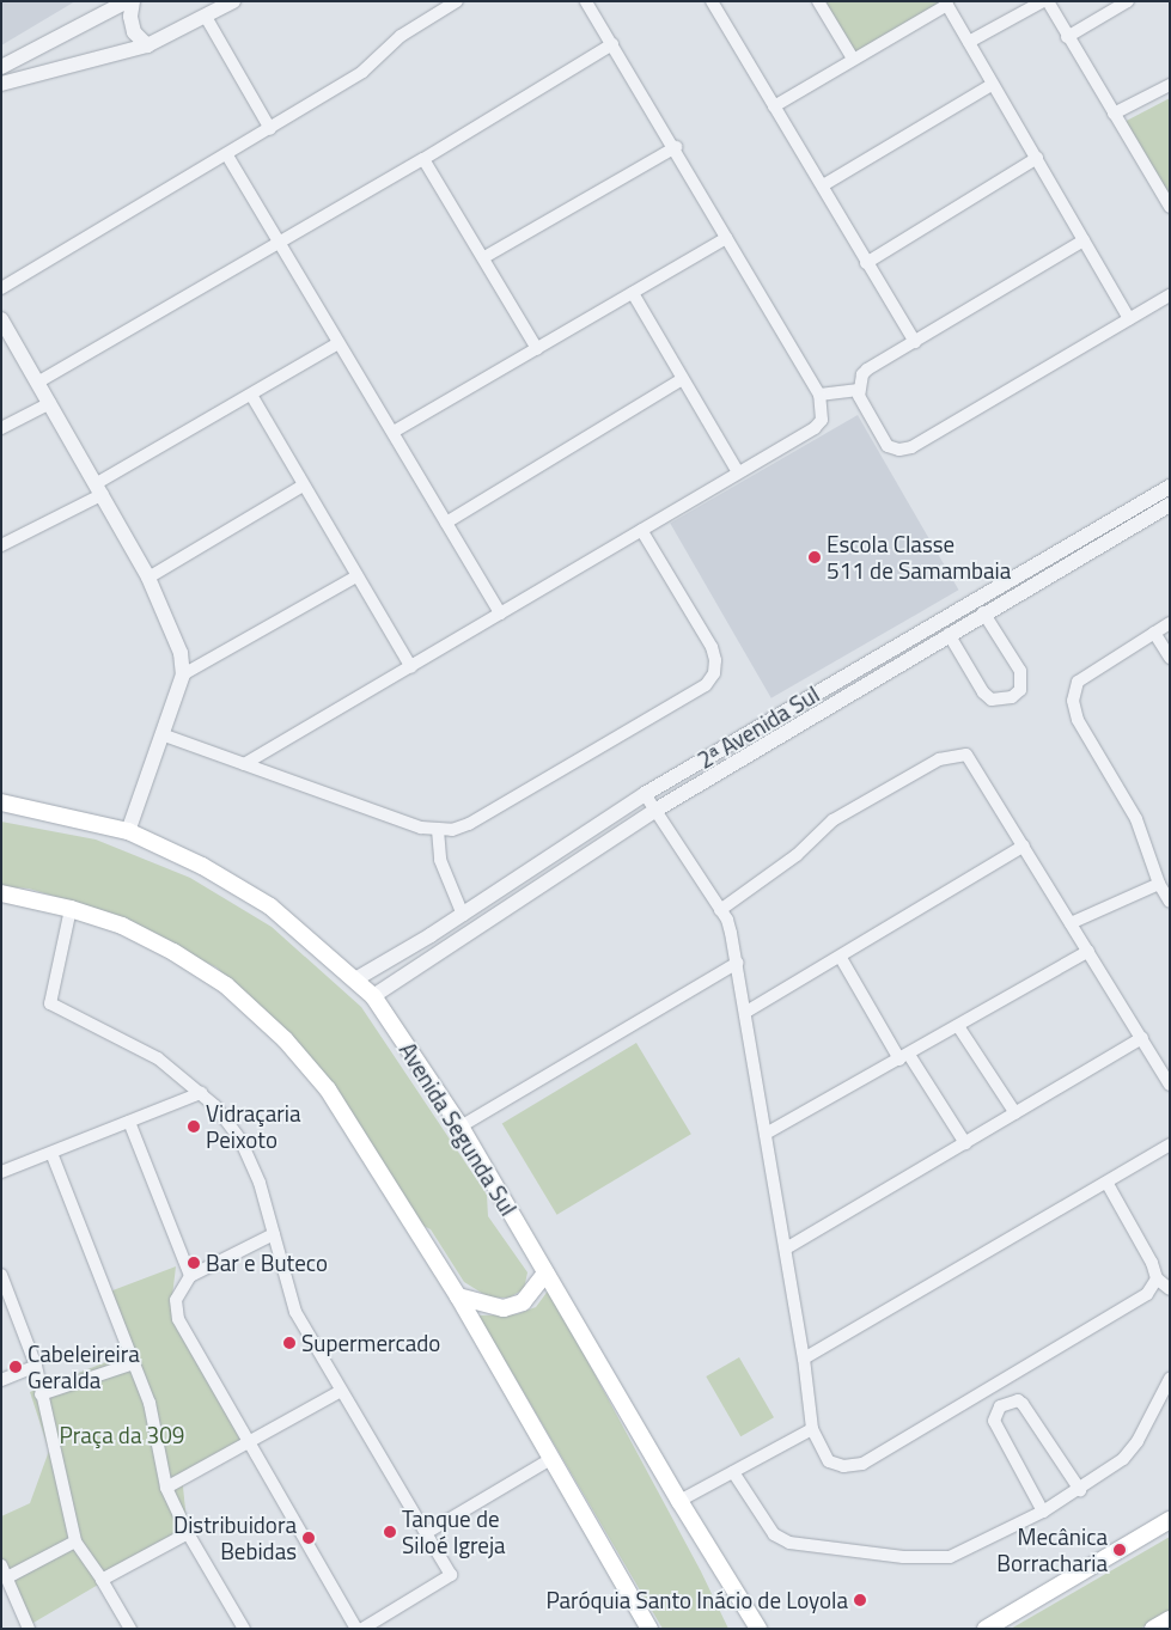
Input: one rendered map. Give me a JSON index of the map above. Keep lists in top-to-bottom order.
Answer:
{
  "streets": {
    "main road": ["Avenida Segunda Sul"],
    "street": ["2ᵃ Avenida Sul"]
  },
  "crossings": [
    ["2ᵃ Avenida Sul", "Avenida Segunda Sul"]
  ],
  "parks": ["Praça da 309"],
  "places": [
    "Escola Classe 511 de Samambaia",
    "Vidraçaria Peixoto",
    "Bar e Buteco",
    "Supermercado",
    "Cabeleireira Geralda",
    "Tanque de Siloé Igreja",
    "Distribuidora Bebidas",
    "Mecânica Borracharia",
    "Paróquia Santo Inácio de Loyola"
  ]
}
